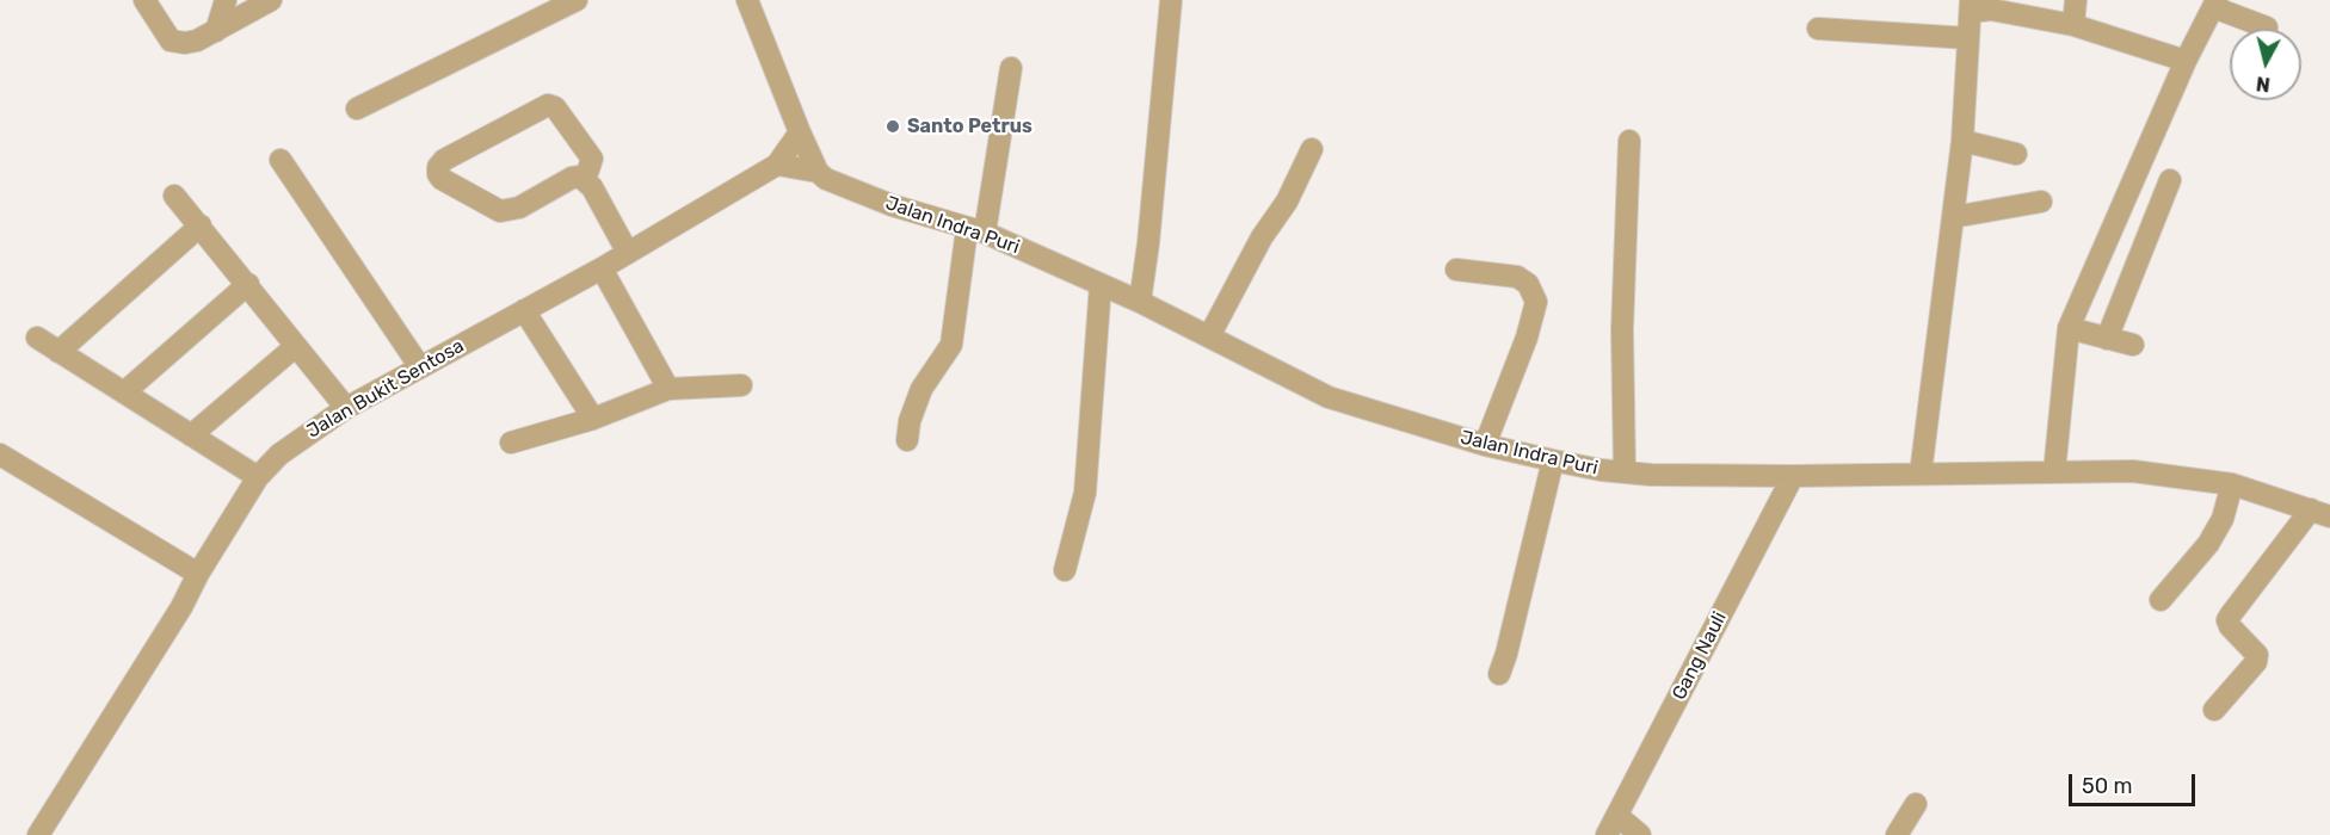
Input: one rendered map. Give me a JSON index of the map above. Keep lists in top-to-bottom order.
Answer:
{
  "streets": {
    "street": ["Jalan Indra Puri", "Jalan Bukit Sentosa", "Gang Nauli"]
  },
  "crossings": [
    ["Jalan Indra Puri", "Jalan Bukit Sentosa"],
    ["Jalan Indra Puri", "Gang Nauli"]
  ],
  "places": ["Santo Petrus"],
  "scale_bar": "50 m",
  "north": "bottom"
}
